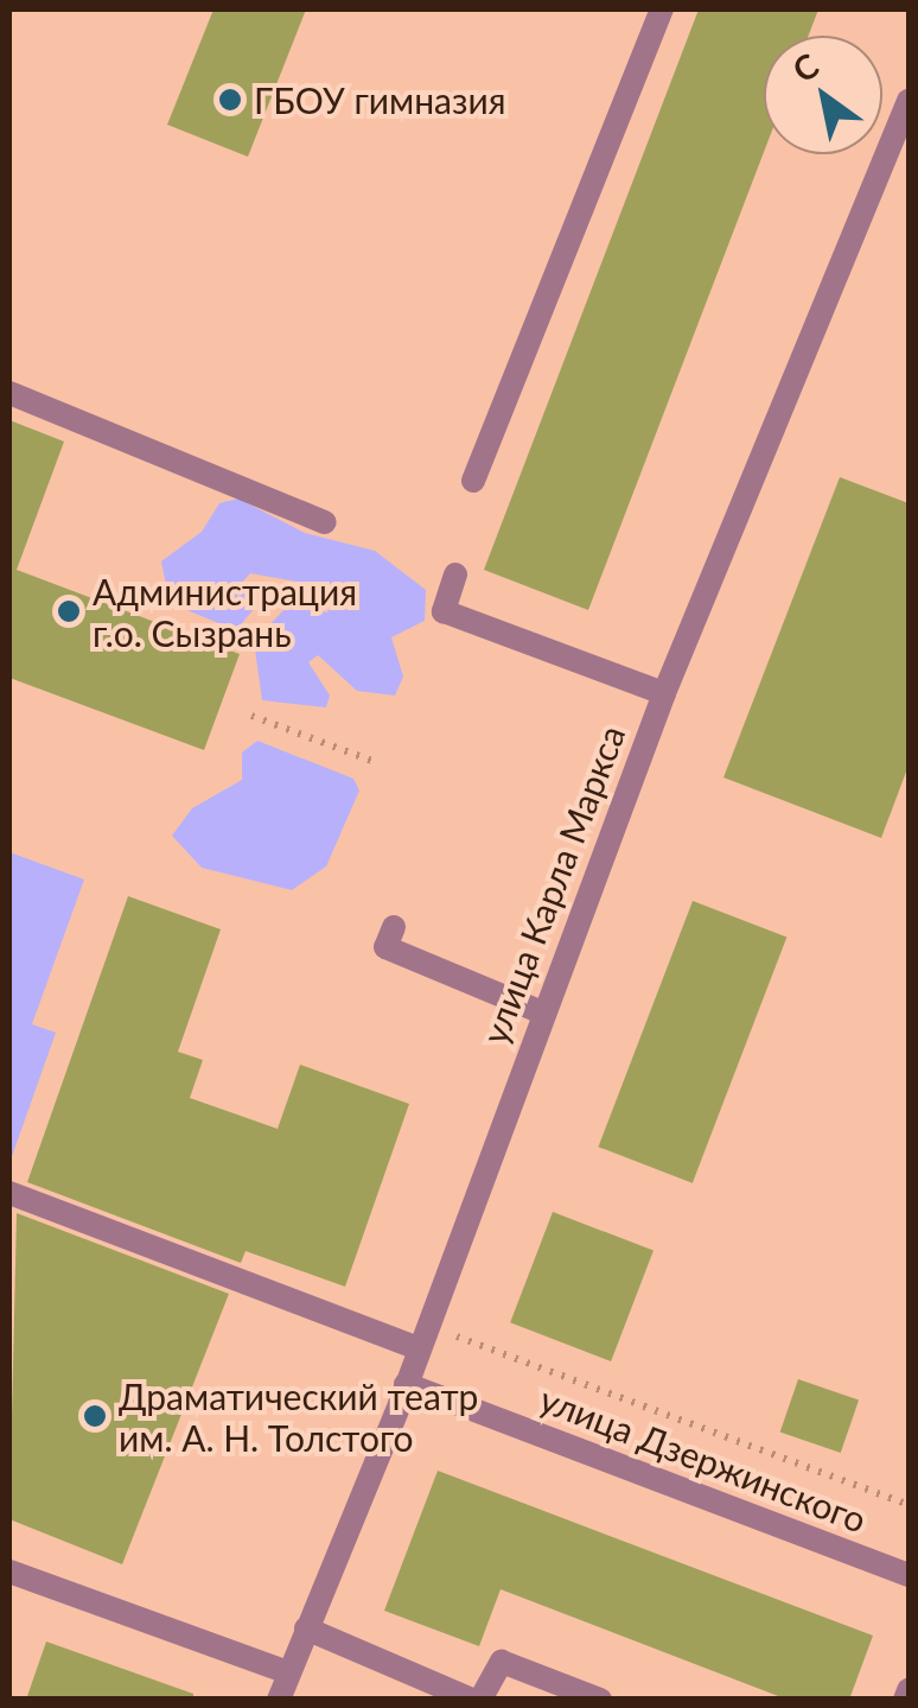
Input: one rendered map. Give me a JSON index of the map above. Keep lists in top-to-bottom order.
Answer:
{
  "streets": {
    "street": ["улица Карла Маркса", "улица Дзержинского"]
  },
  "crossings": [
    ["улица Карла Маркса", "улица Дзержинского"]
  ],
  "places": ["ГБОУ гимназия", "Администрация г.о. Сызрань", "Драматический театр им. А. Н. Толстого"],
  "north": "top left"
}
